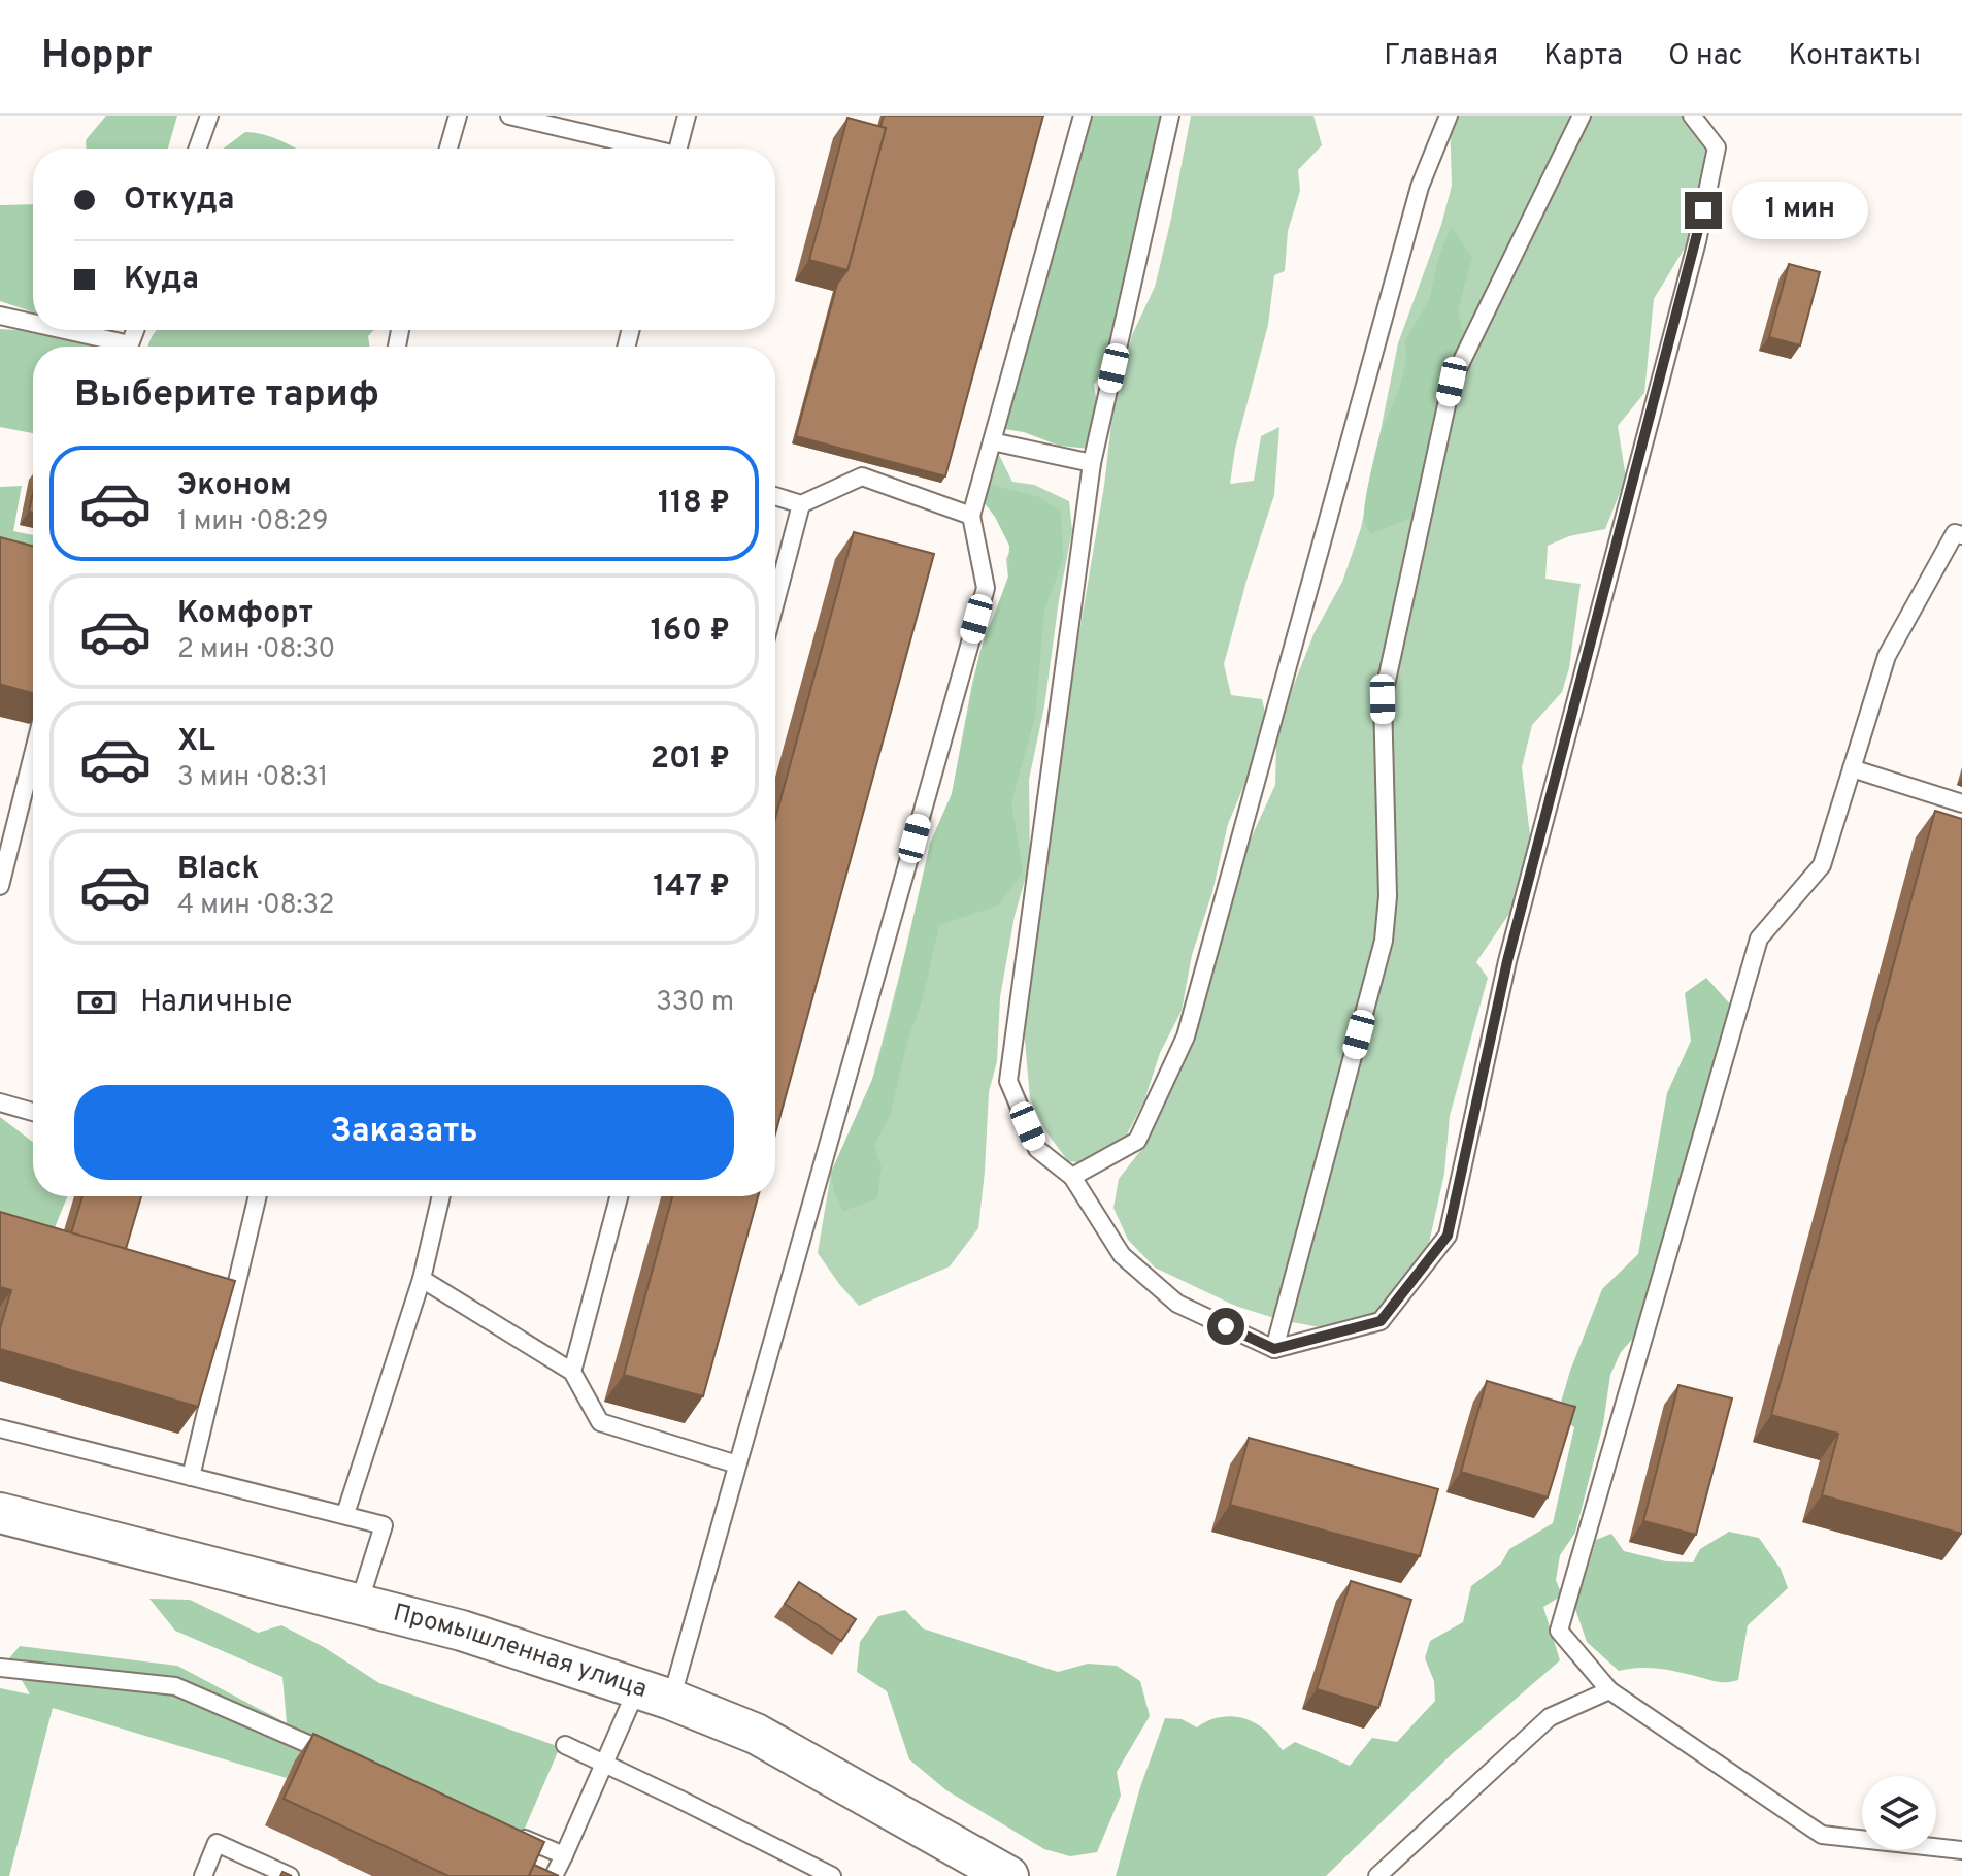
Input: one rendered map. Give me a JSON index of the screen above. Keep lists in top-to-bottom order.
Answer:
{
  "streets": {
    "street": ["Промышленная улица"]
  },
  "page": {
    "header": "Hoppr",
    "nav": [
      "Главная",
      "Карта",
      "О нас",
      "Контакты"
    ],
    "banner": ["Откуда", "Куда"],
    "bubble": "1 мин",
    "heading": "Выберите тариф",
    "list": [
      {
        "name": "Эконом",
        "note": "1 мин · 08:29",
        "value": "118 ₽"
      },
      {
        "name": "Комфорт",
        "note": "2 мин · 08:30",
        "value": "160 ₽"
      },
      {
        "name": "XL",
        "note": "3 мин · 08:31",
        "value": "201 ₽"
      },
      {
        "name": "Black",
        "note": "4 мин · 08:32",
        "value": "147 ₽"
      }
    ],
    "pay": ["Наличные", "330 m"],
    "buttons": "Заказать"
  }
}
